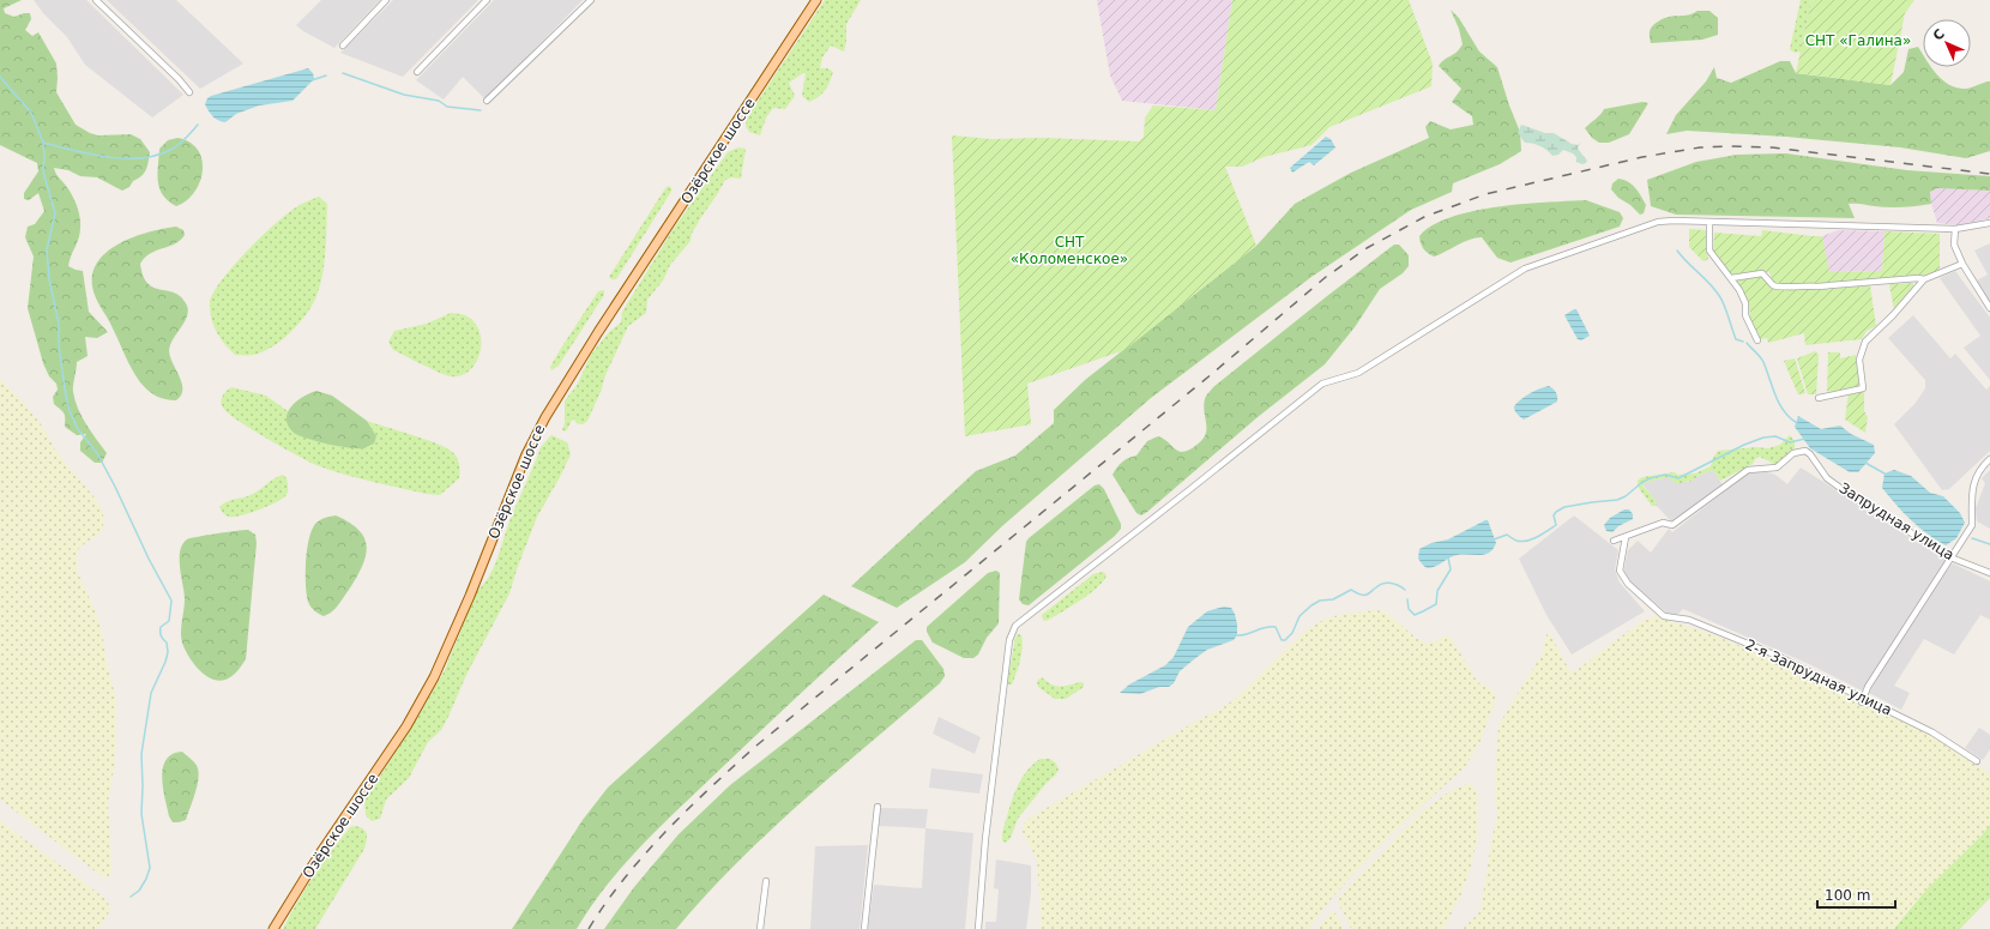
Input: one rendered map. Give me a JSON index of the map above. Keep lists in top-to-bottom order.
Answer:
{
  "streets": {
    "main road": ["Озёрское шоссе"],
    "street": ["Запрудная улица", "2-я Запрудная улица"]
  },
  "crossings": [
    ["Запрудная улица", "2-я Запрудная улица"]
  ],
  "parks": ["СНТ «Галина»", "СНТ «Коломенское»"],
  "scale_bar": "100 m",
  "north": "top left"
}
